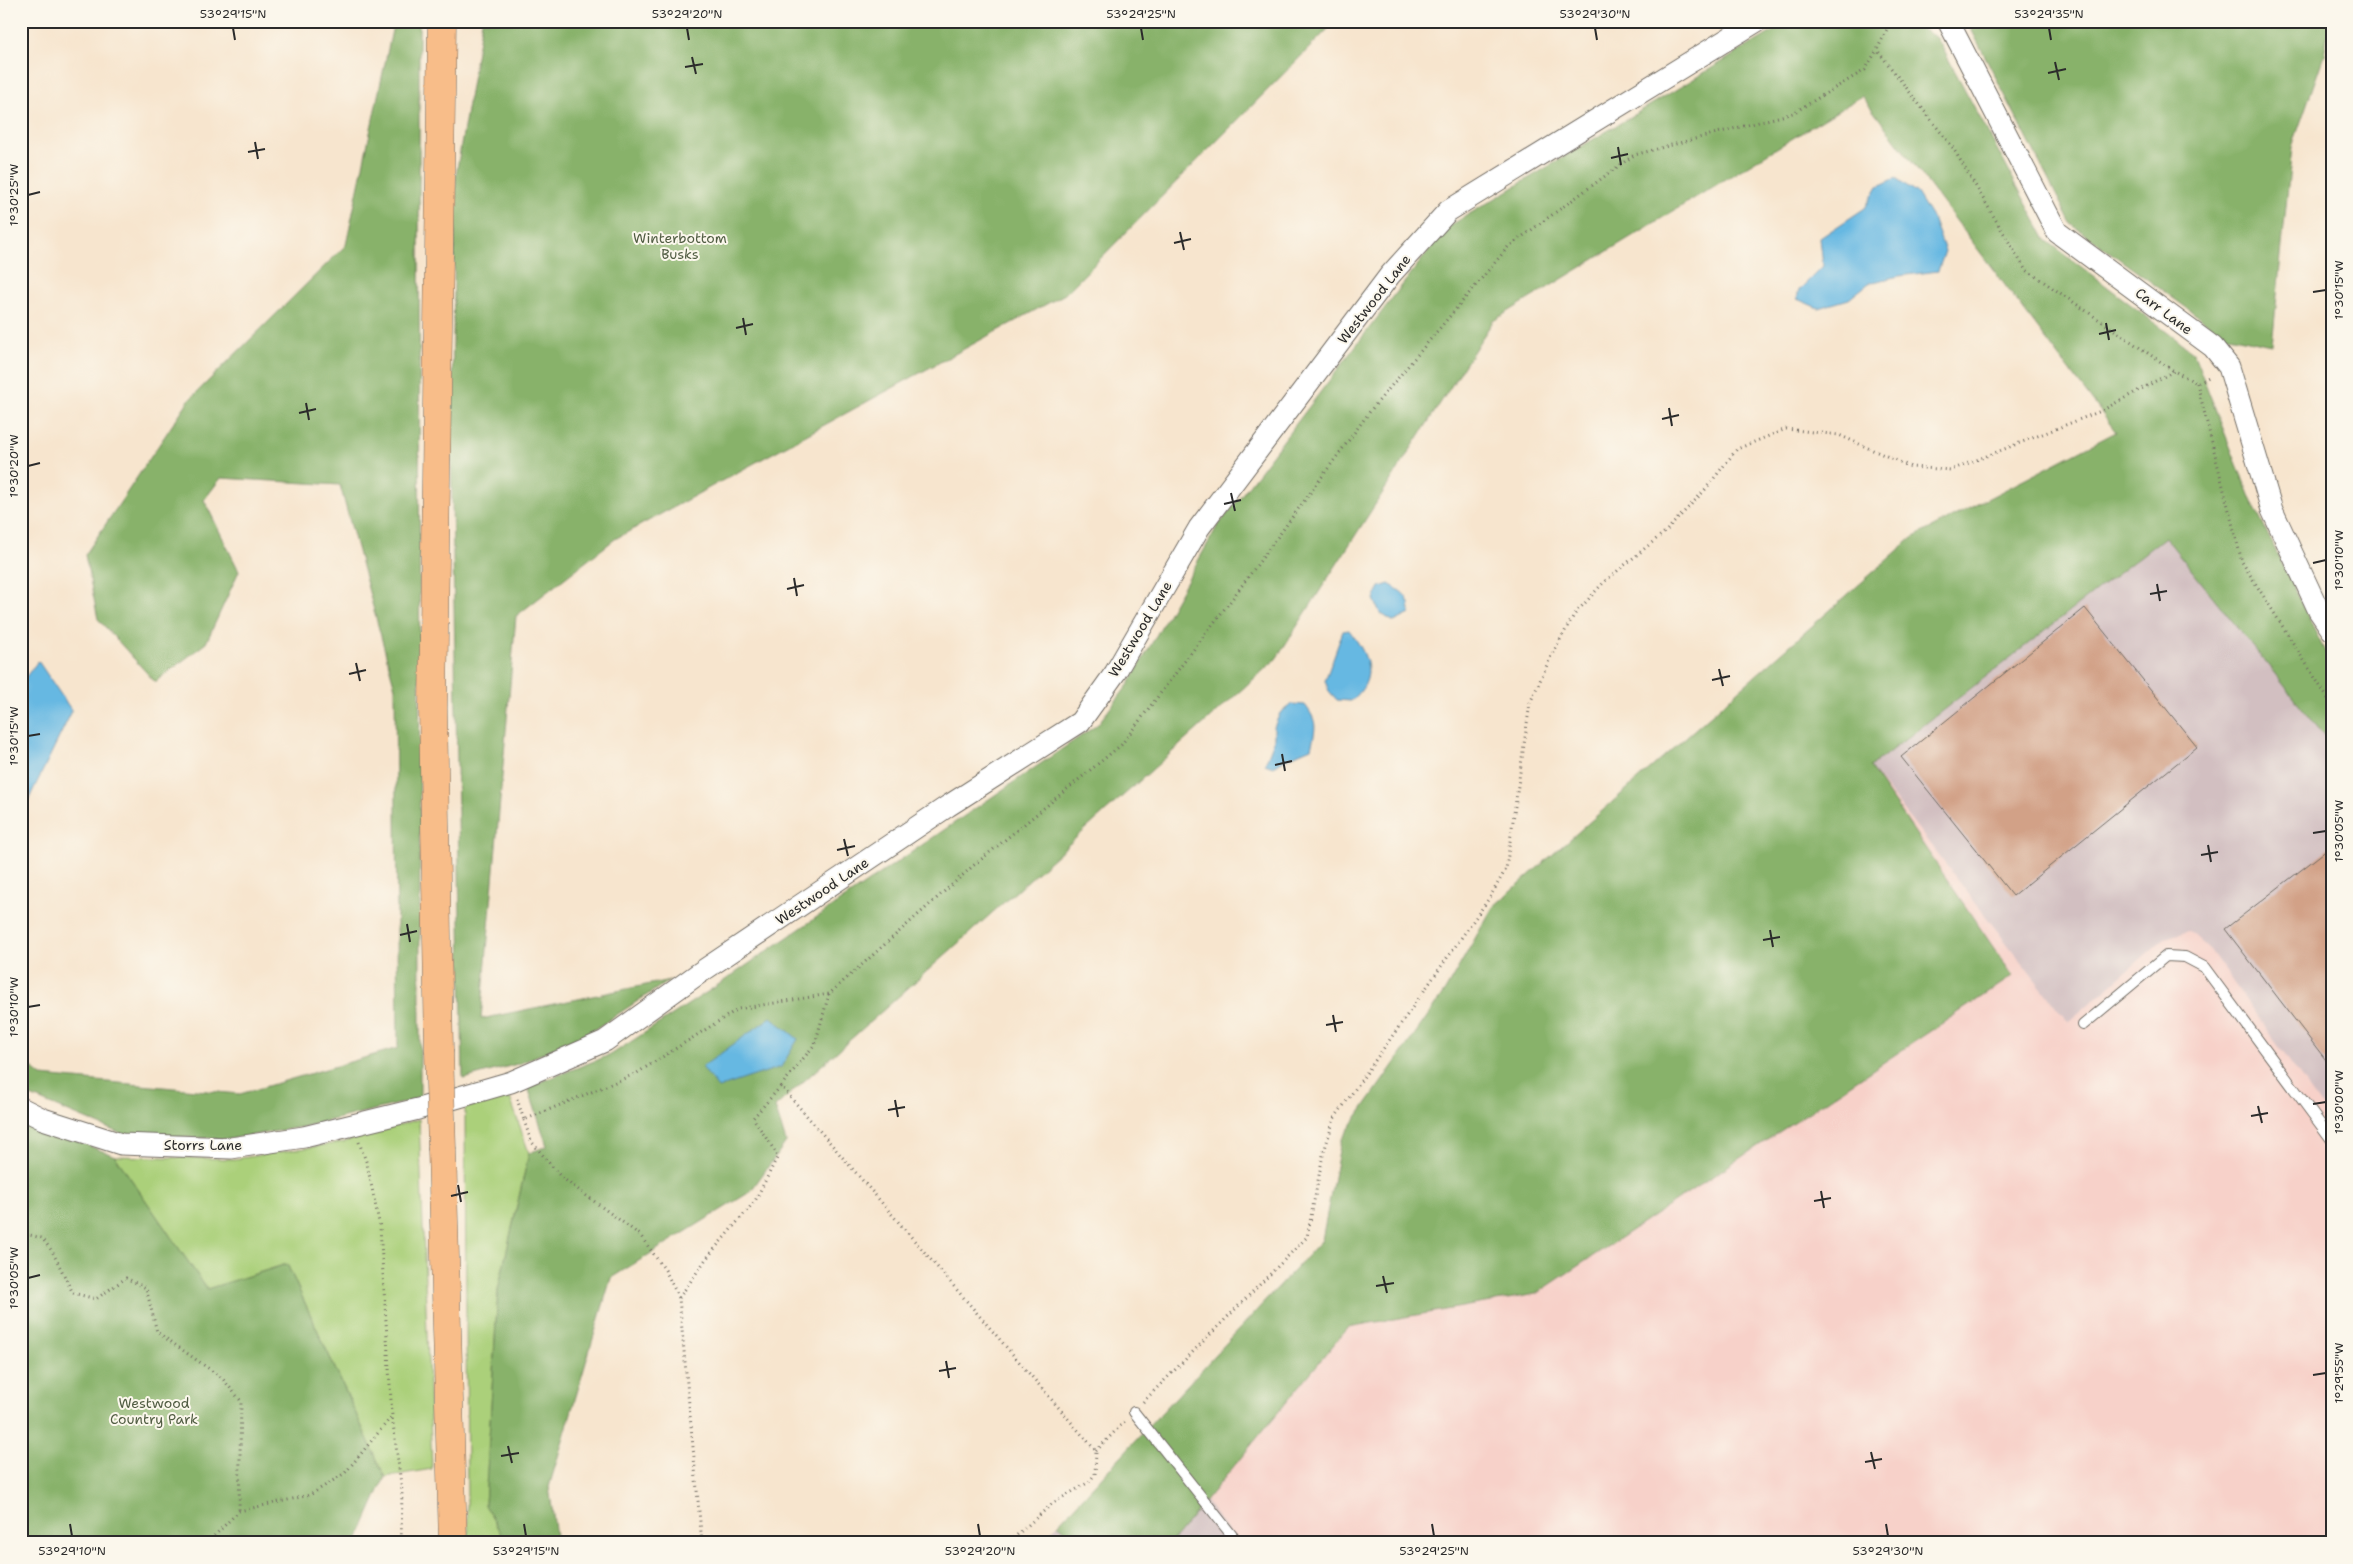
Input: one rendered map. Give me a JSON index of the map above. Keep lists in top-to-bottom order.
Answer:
{
  "streets": {
    "street": ["Westwood Lane", "Carr Lane", "Storrs Lane"]
  },
  "crossings": [
    ["Westwood Lane", "Storrs Lane"]
  ],
  "parks": ["Winterbottom Busks", "Westwood Country Park"],
  "coordinates": [
    "53°29'15\"N",
    "53°29'20\"N",
    "53°29'25\"N",
    "53°29'30\"N",
    "53°29'35\"N",
    "1°30'25\"W",
    "1°30'15\"W",
    "1°30'20\"W",
    "1°30'10\"W",
    "1°30'05\"W",
    "1°30'00\"W",
    "1°29'55\"W",
    "53°29'10\"N"
  ]
}
